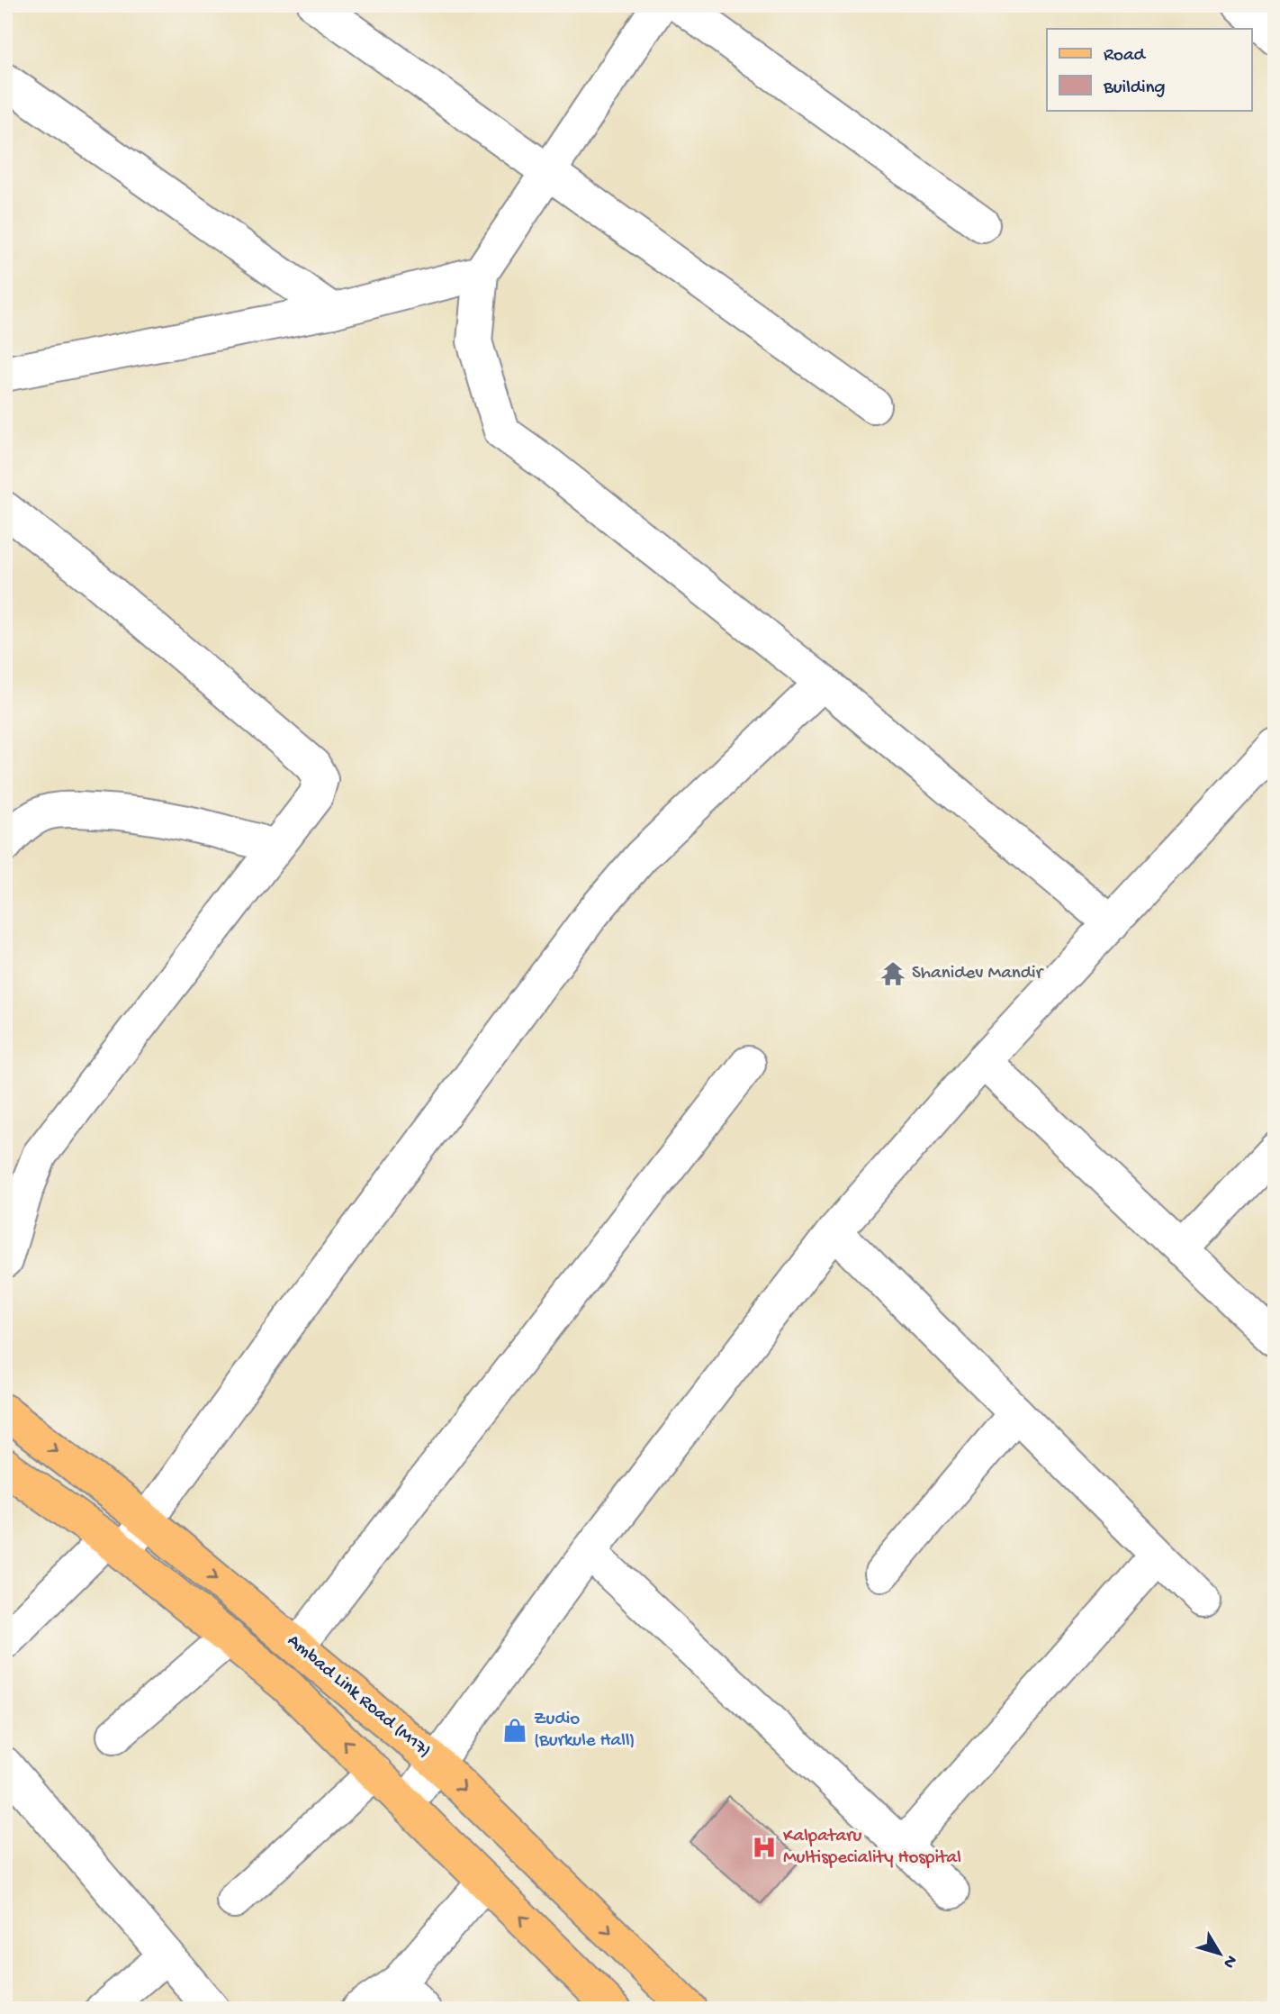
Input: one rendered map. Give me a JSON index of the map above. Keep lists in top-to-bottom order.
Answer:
{
  "streets": {
    "main road": ["Ambad Link Road (M17)"]
  },
  "places": {
    "temple": ["Shanidev Mandir"],
    "shop": ["Zudio (Burkule Hall)"],
    "hospital": ["Kalpataru Multispeciality Hospital"]
  },
  "legend": ["Road", "Building"],
  "north": "bottom right"
}
